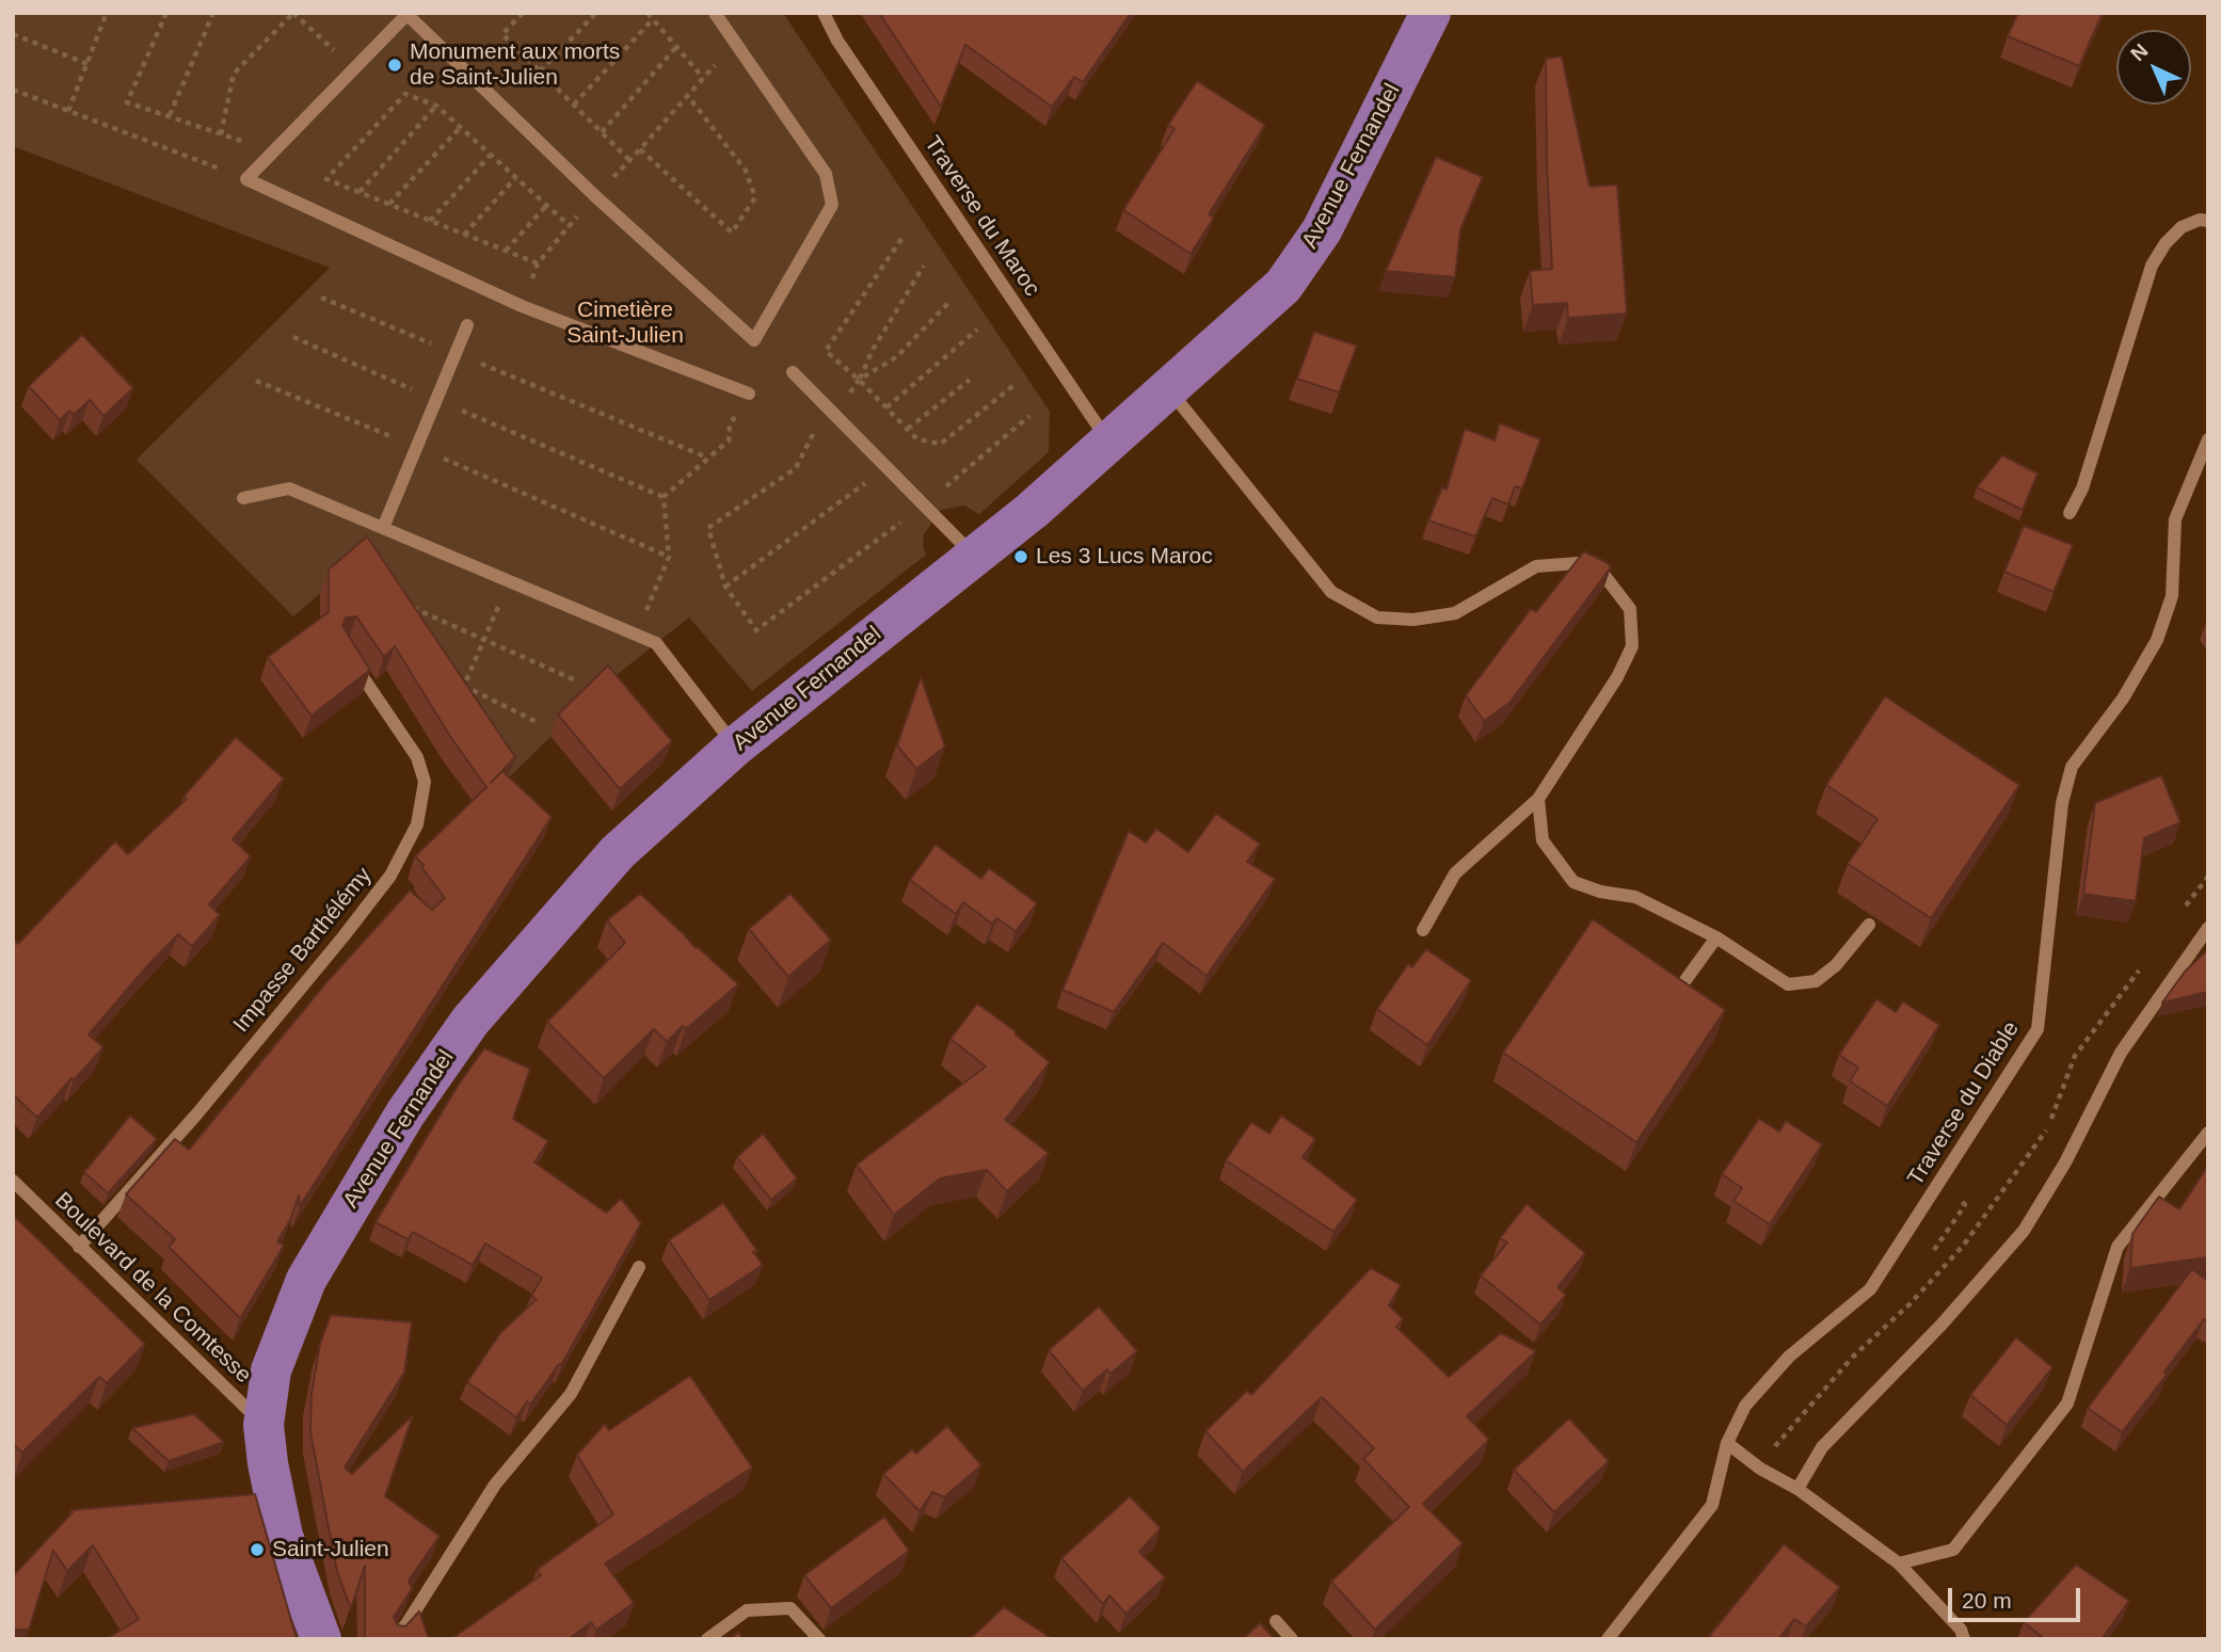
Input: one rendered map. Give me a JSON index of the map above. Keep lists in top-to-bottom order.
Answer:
{
  "streets": {
    "main road": ["Avenue Fernandel"],
    "street": [
      "Traverse du Maroc",
      "Impasse Barthélémy",
      "Traverse du Diable",
      "Boulevard de la Comtesse"
    ]
  },
  "crossings": [
    ["Avenue Fernandel", "Traverse du Maroc"],
    ["Avenue Fernandel", "Boulevard de la Comtesse"],
    ["Impasse Barthélémy", "Boulevard de la Comtesse"]
  ],
  "parks": ["Cimetière Saint-Julien"],
  "places": ["Monument aux morts de Saint-Julien", "Les 3 Lucs Maroc", "Saint-Julien"],
  "scale_bar": "20 m",
  "north": "top left"
}
